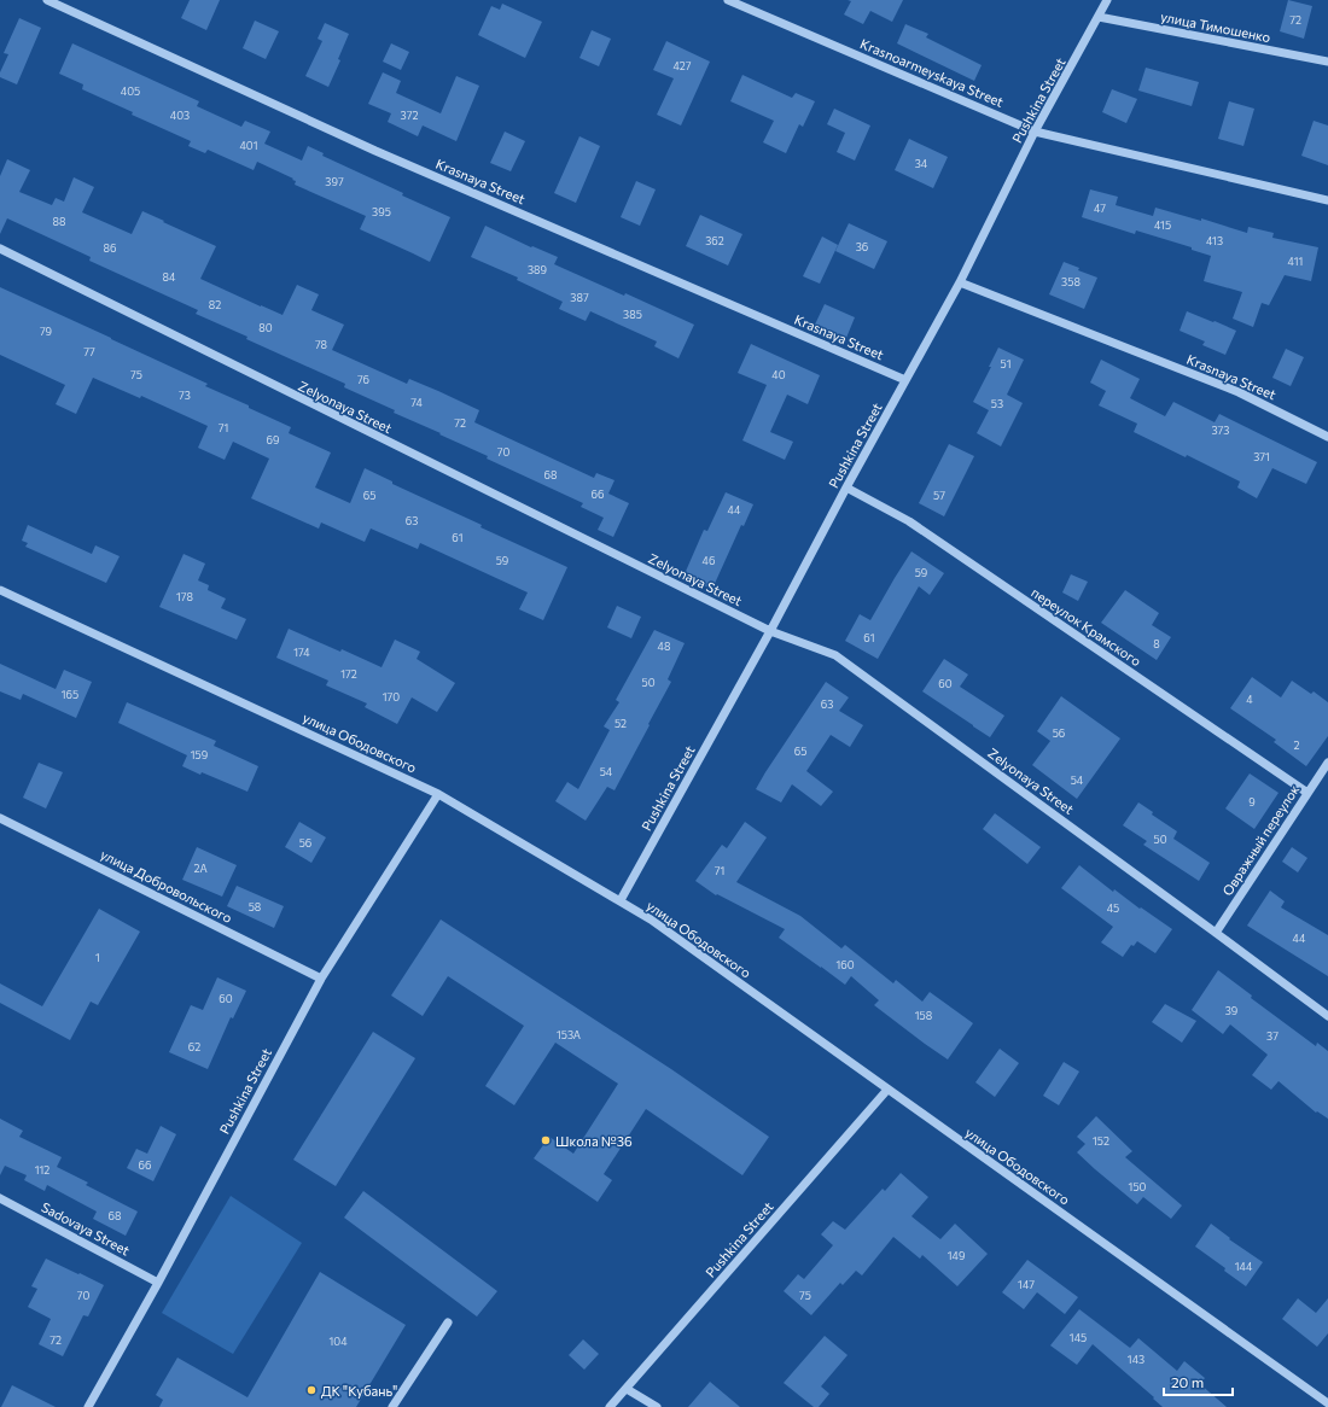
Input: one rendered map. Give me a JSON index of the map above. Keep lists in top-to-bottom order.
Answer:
{
  "streets": {
    "street": [
      "улица Тимошенко",
      "Krasnoarmeyskaya Street",
      "Pushkina Street",
      "Krasnaya Street",
      "Zelyonaya Street",
      "переулок Крамского",
      "улица Ободовского",
      "Овражный переулок",
      "улица Добровольского",
      "Sadovaya Street"
    ]
  },
  "crossings": [
    ["улица Тимошенко", "Pushkina Street"],
    ["Krasnoarmeyskaya Street", "Pushkina Street"],
    ["Pushkina Street", "Krasnaya Street"],
    ["Pushkina Street", "Zelyonaya Street"],
    ["Pushkina Street", "переулок Крамского"],
    ["Pushkina Street", "улица Ободовского"],
    ["Pushkina Street", "улица Добровольского"],
    ["Pushkina Street", "Sadovaya Street"],
    ["Zelyonaya Street", "Овражный переулок"],
    ["переулок Крамского", "Овражный переулок"]
  ],
  "places": ["Школа №36", "ДК \"Кубань\""],
  "house_numbers": [
    "72",
    "427",
    "405",
    "403",
    "372",
    "401",
    "34",
    "397",
    "47",
    "395",
    "88",
    "415",
    "362",
    "413",
    "36",
    "86",
    "411",
    "389",
    "84",
    "358",
    "387",
    "82",
    "385",
    "80",
    "79",
    "78",
    "77",
    "51",
    "75",
    "40",
    "76",
    "73",
    "74",
    "53",
    "72",
    "71",
    "373",
    "69",
    "70",
    "371",
    "68",
    "66",
    "65",
    "57",
    "44",
    "63",
    "61",
    "59",
    "46",
    "59",
    "178",
    "61",
    "8",
    "48",
    "174",
    "172",
    "50",
    "60",
    "165",
    "170",
    "4",
    "63",
    "52",
    "56",
    "2",
    "65",
    "159",
    "54",
    "54",
    "9",
    "50",
    "56",
    "2А",
    "71",
    "58",
    "45",
    "44",
    "1",
    "160",
    "60",
    "39",
    "158",
    "153А",
    "37",
    "62",
    "152",
    "66",
    "112",
    "150",
    "68",
    "149",
    "144",
    "147",
    "70",
    "75",
    "145",
    "72",
    "104",
    "143"
  ],
  "scale_bar": "20 m"
}
